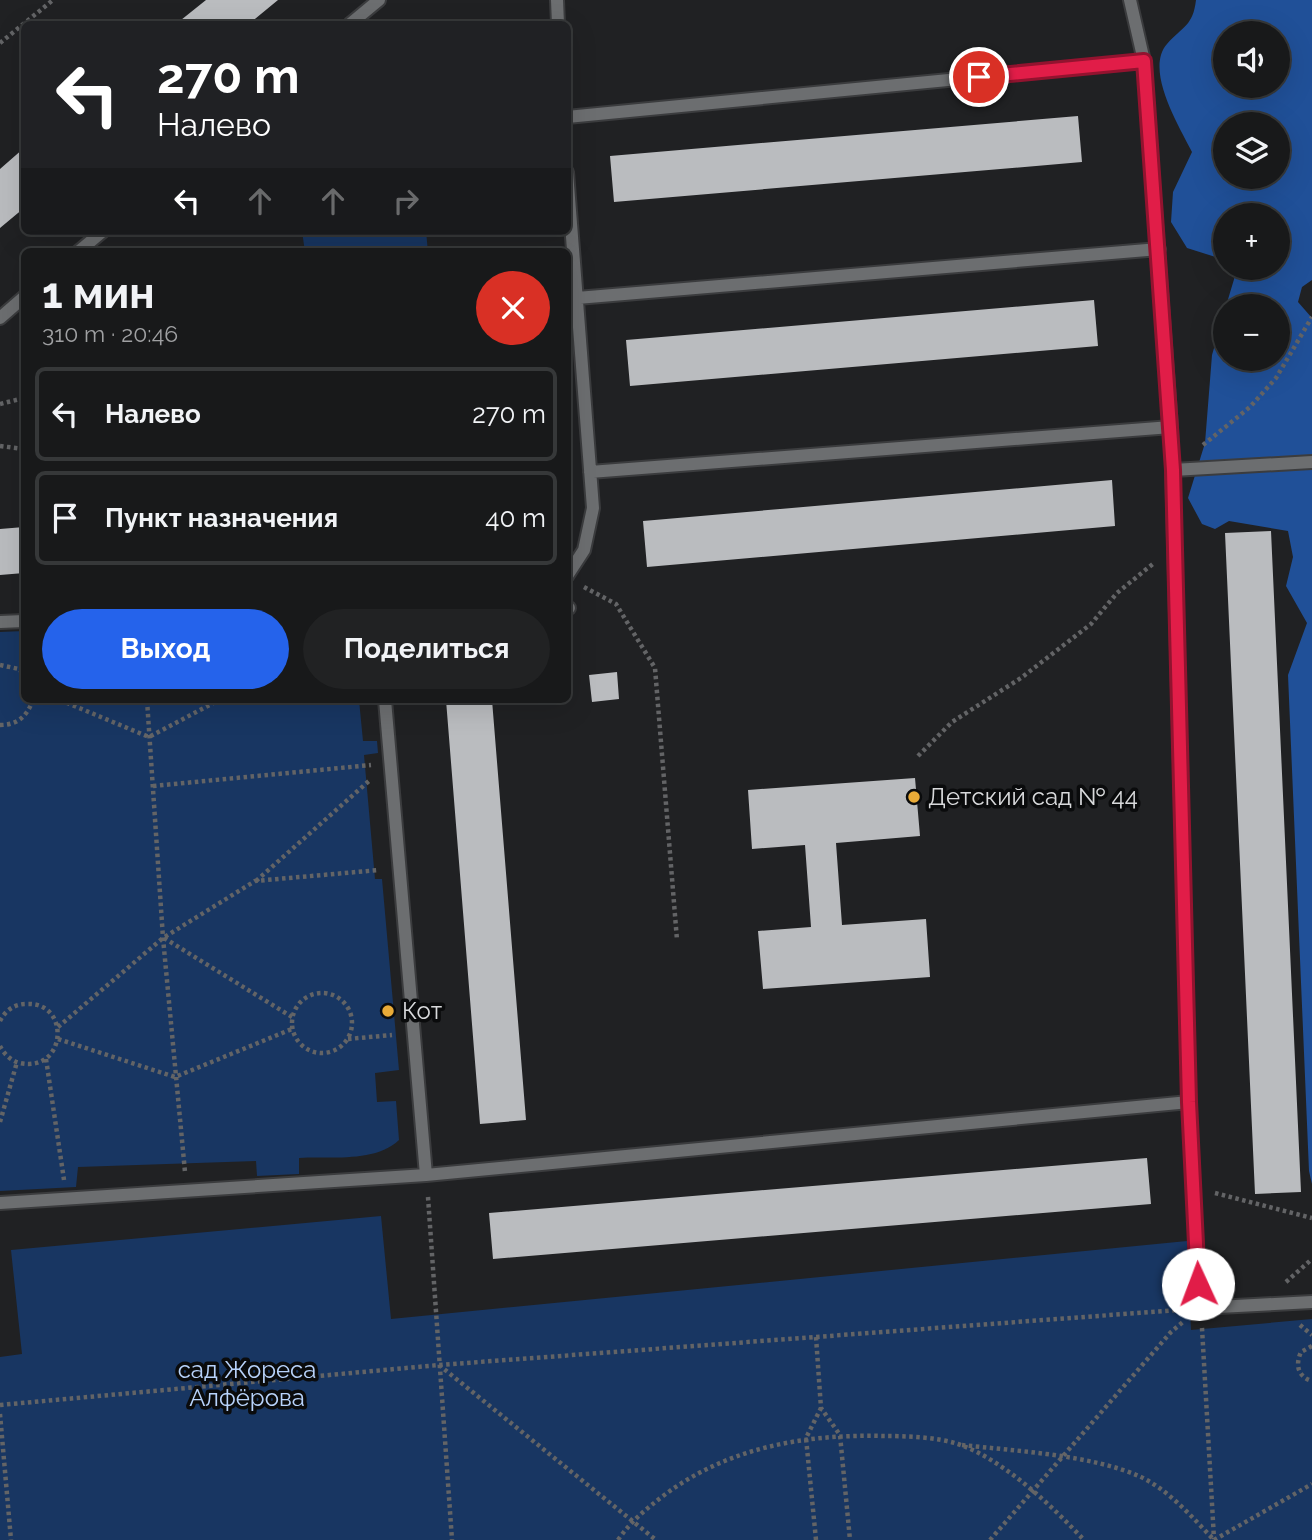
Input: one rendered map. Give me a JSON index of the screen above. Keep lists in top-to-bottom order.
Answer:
{
  "parks": ["сад Жореса Алфёрова"],
  "places": ["Детский сад № 44", "Кот"],
  "page": {
    "map_buttons": ["+", "−"],
    "turn": ["270 m", "Налево"],
    "heading": ["1 мин", "310 m · 20:46"],
    "list": [
      {
        "name": "Налево",
        "value": "270 m"
      },
      {
        "name": "Пункт назначения",
        "value": "40 m"
      }
    ],
    "buttons": ["Выход", "Поделиться"]
  }
}
